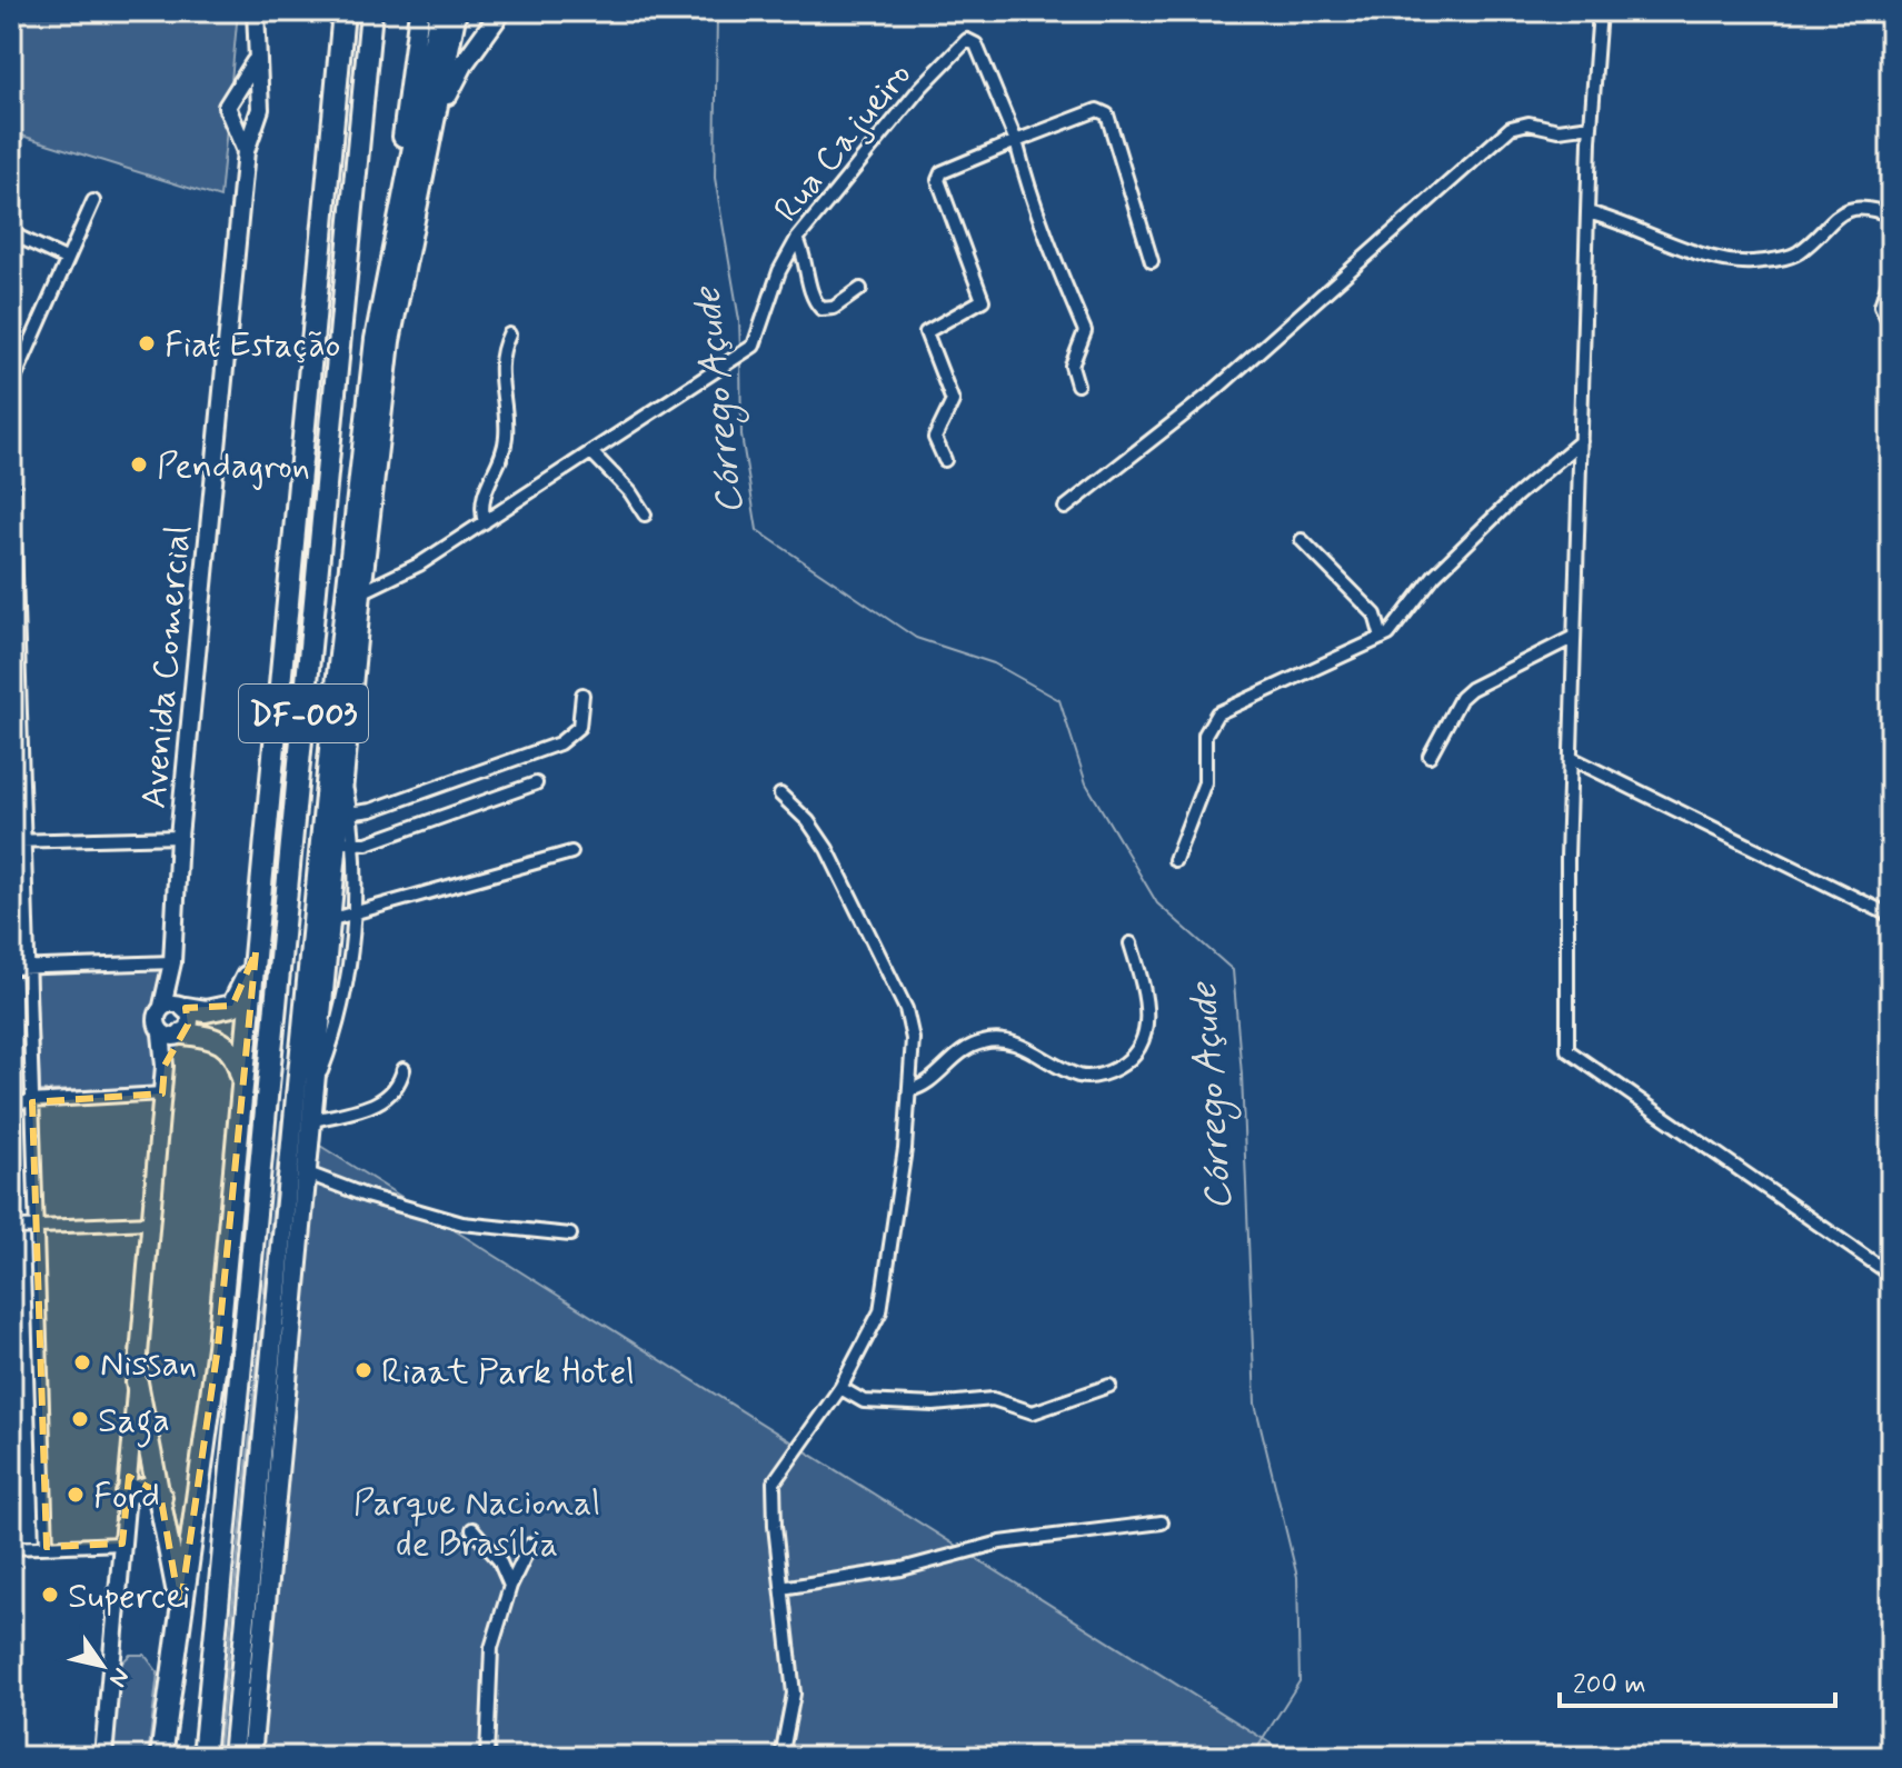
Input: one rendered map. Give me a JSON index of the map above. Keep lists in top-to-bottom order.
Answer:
{
  "streets": {
    "highway": ["DF-003"],
    "street": ["Rua Cajueiro", "Avenida Comercial"]
  },
  "water": ["Córrego Açude"],
  "parks": ["Parque Nacional de Brasília"],
  "places": [
    "Fiat Estação",
    "Pendagron",
    "Nissan",
    "Riaat Park Hotel",
    "Saga",
    "Ford",
    "Supercei"
  ],
  "scale_bar": "200 m",
  "north": "bottom right"
}
